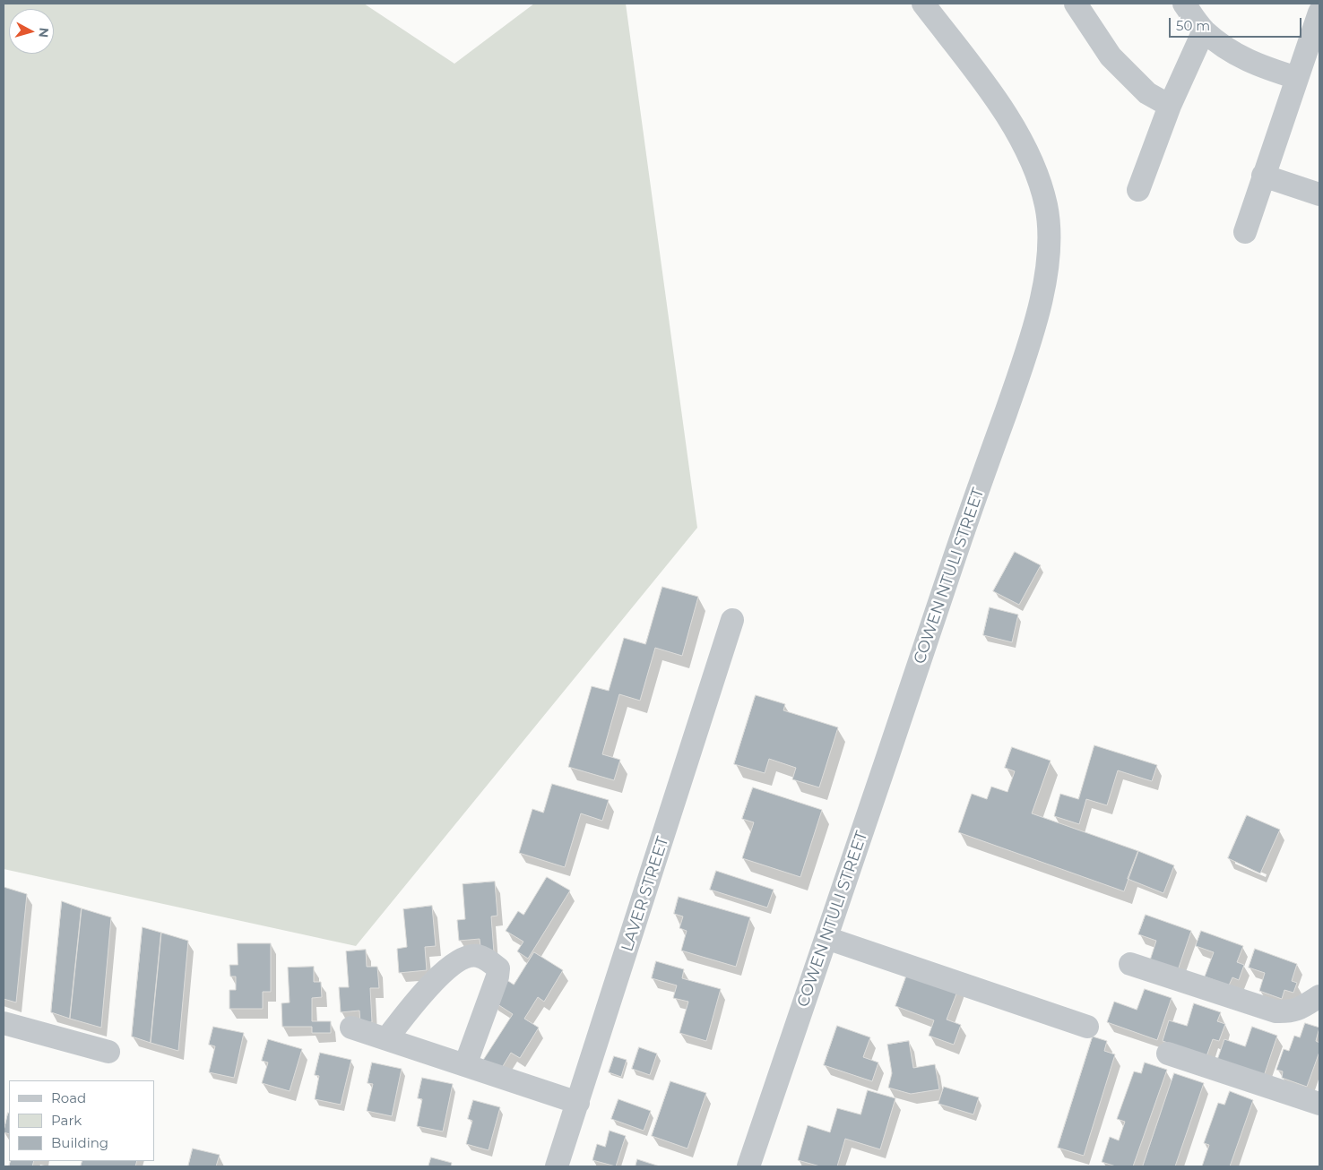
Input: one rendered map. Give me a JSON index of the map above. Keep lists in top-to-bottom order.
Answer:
{
  "streets": {
    "street": ["COWEN NTULI STREET", "LAVER STREET"]
  },
  "legend": ["Road", "Park", "Building"],
  "scale_bar": "50 m",
  "north": "right"
}
